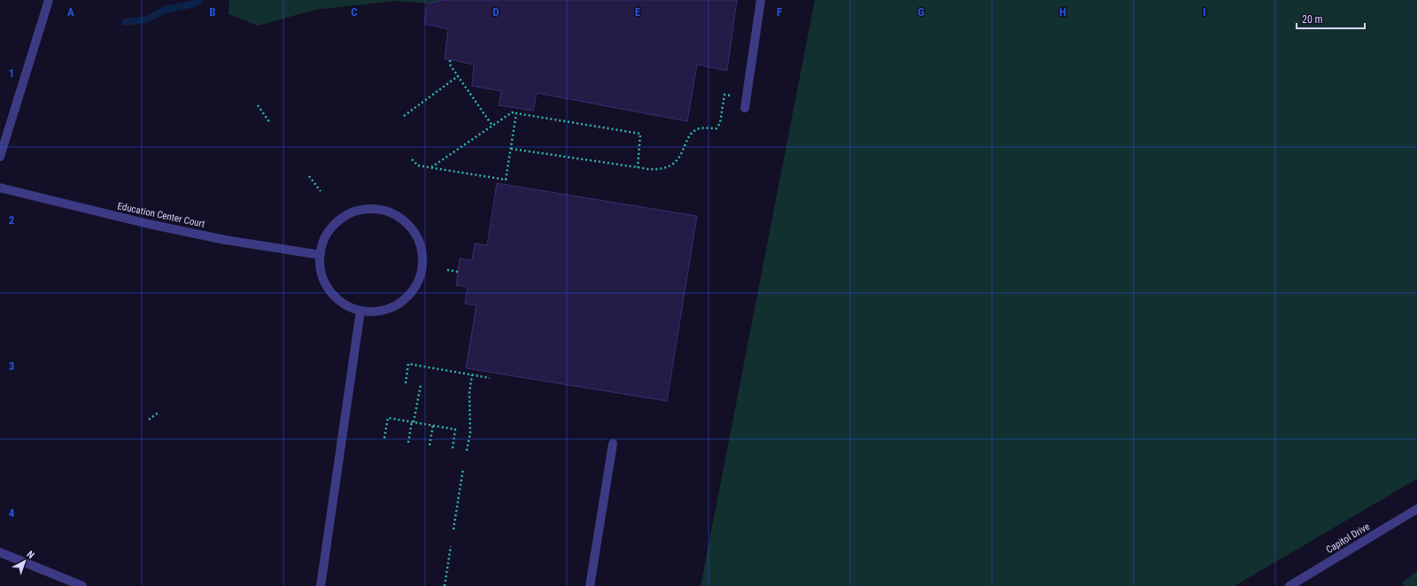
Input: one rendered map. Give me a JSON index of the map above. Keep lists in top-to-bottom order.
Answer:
{
  "streets": {
    "street": ["Education Center Court", "Capitol Drive"]
  },
  "scale_bar": "20 m",
  "north": "top right",
  "grid": {
    "columns": [
      "A",
      "B",
      "C",
      "D",
      "E",
      "F",
      "G",
      "H",
      "I"
    ],
    "rows": [
      "1",
      "2",
      "3",
      "4"
    ]
  }
}
